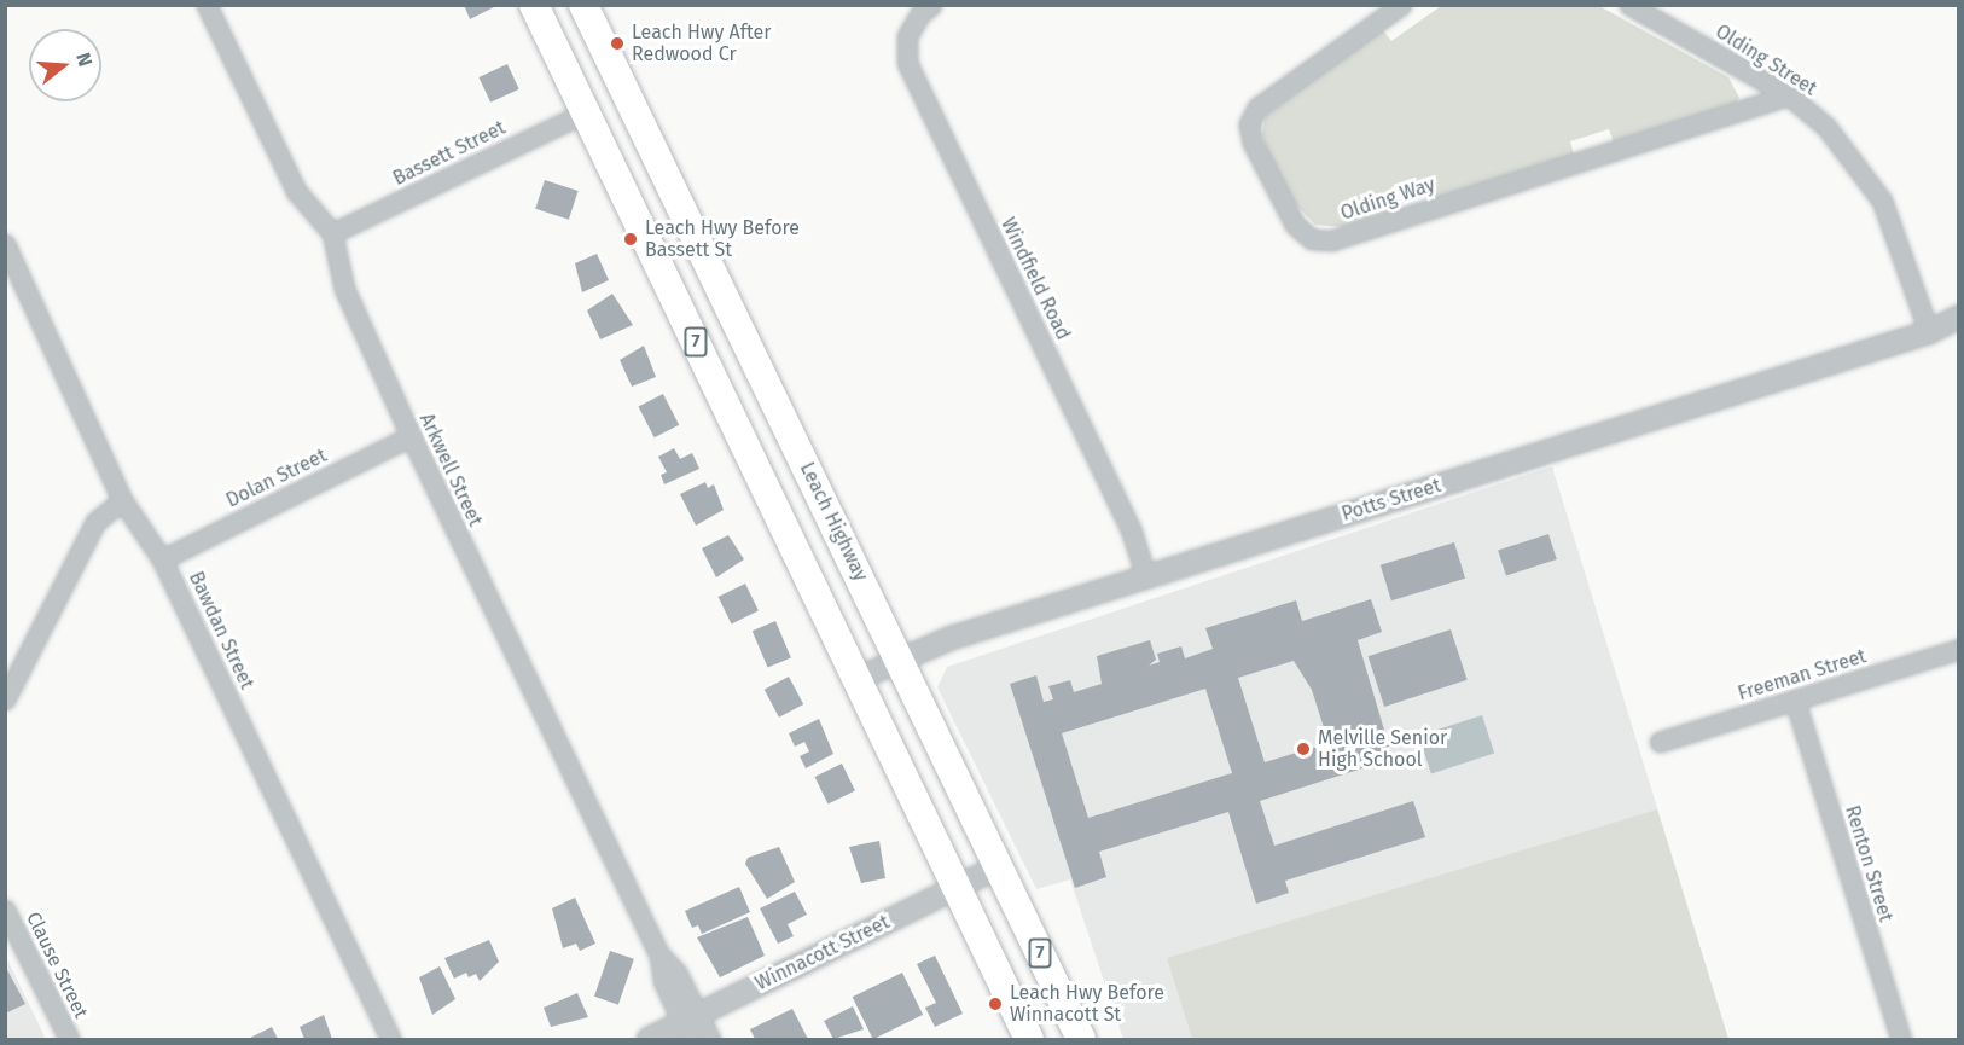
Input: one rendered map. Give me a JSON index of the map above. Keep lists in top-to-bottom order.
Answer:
{
  "streets": {
    "highway": ["7", "Leach Highway"],
    "street": [
      "Olding Street",
      "Bassett Street",
      "Olding Way",
      "Windfield Road",
      "Arkwell Street",
      "Dolan Street",
      "Potts Street",
      "Bawdan Street",
      "Freeman Street",
      "Renton Street",
      "Winnacott Street",
      "Clause Street"
    ]
  },
  "crossings": [
    ["Olding Street", "Olding Way"],
    ["Olding Street", "Potts Street"],
    ["Bassett Street", "7"],
    ["Bassett Street", "Arkwell Street"],
    ["Windfield Road", "Potts Street"],
    ["7", "Potts Street"],
    ["7", "Winnacott Street"],
    ["Arkwell Street", "Dolan Street"],
    ["Arkwell Street", "Winnacott Street"],
    ["Dolan Street", "Bawdan Street"],
    ["Potts Street", "Leach Highway"],
    ["Leach Highway", "Winnacott Street"],
    ["Freeman Street", "Renton Street"]
  ],
  "places": [
    "Leach Hwy After Redwood Cr",
    "Leach Hwy Before Bassett St",
    "Melville Senior High School",
    "Leach Hwy Before Winnacott St"
  ],
  "north": "right"
}
